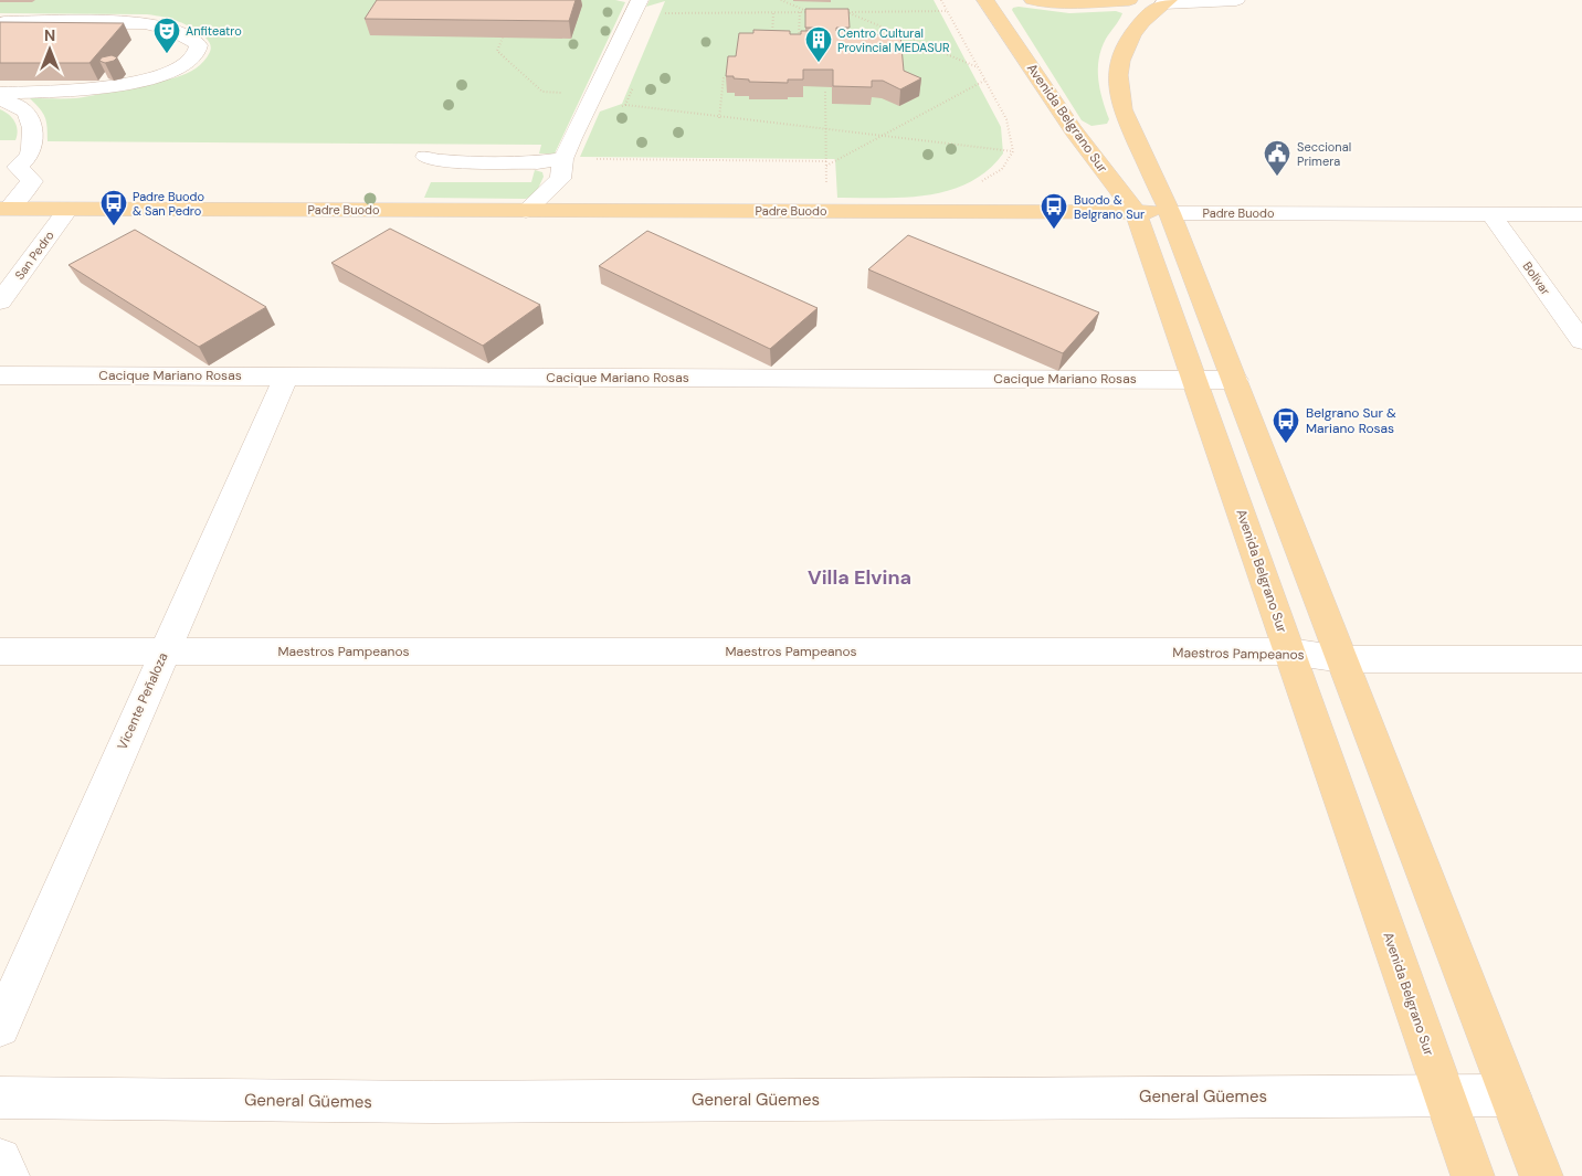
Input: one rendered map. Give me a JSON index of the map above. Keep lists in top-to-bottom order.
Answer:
{
  "streets": {
    "main road": ["Avenida Belgrano Sur", "Padre Buodo"],
    "street": [
      "San Pedro",
      "Bolívar",
      "Cacique Mariano Rosas",
      "Maestros Pampeanos",
      "Vicente Peñaloza",
      "General Güemes"
    ]
  },
  "crossings": [
    ["Avenida Belgrano Sur", "Padre Buodo"],
    ["Avenida Belgrano Sur", "Cacique Mariano Rosas"],
    ["Avenida Belgrano Sur", "Maestros Pampeanos"],
    ["Avenida Belgrano Sur", "General Güemes"],
    ["Padre Buodo", "San Pedro"],
    ["Padre Buodo", "Bolívar"],
    ["Cacique Mariano Rosas", "Vicente Peñaloza"],
    ["Maestros Pampeanos", "Vicente Peñaloza"]
  ],
  "districts": ["Villa Elvina"],
  "places": {
    "theatre": ["Anfiteatro"],
    "building": ["Centro Cultural Provincial MEDASUR"],
    "public building": ["Seccional Primera"],
    "bus stop": ["Padre Buodo & San Pedro", "Buodo & Belgrano Sur", "Belgrano Sur & Mariano Rosas"]
  },
  "north": "top"
}
